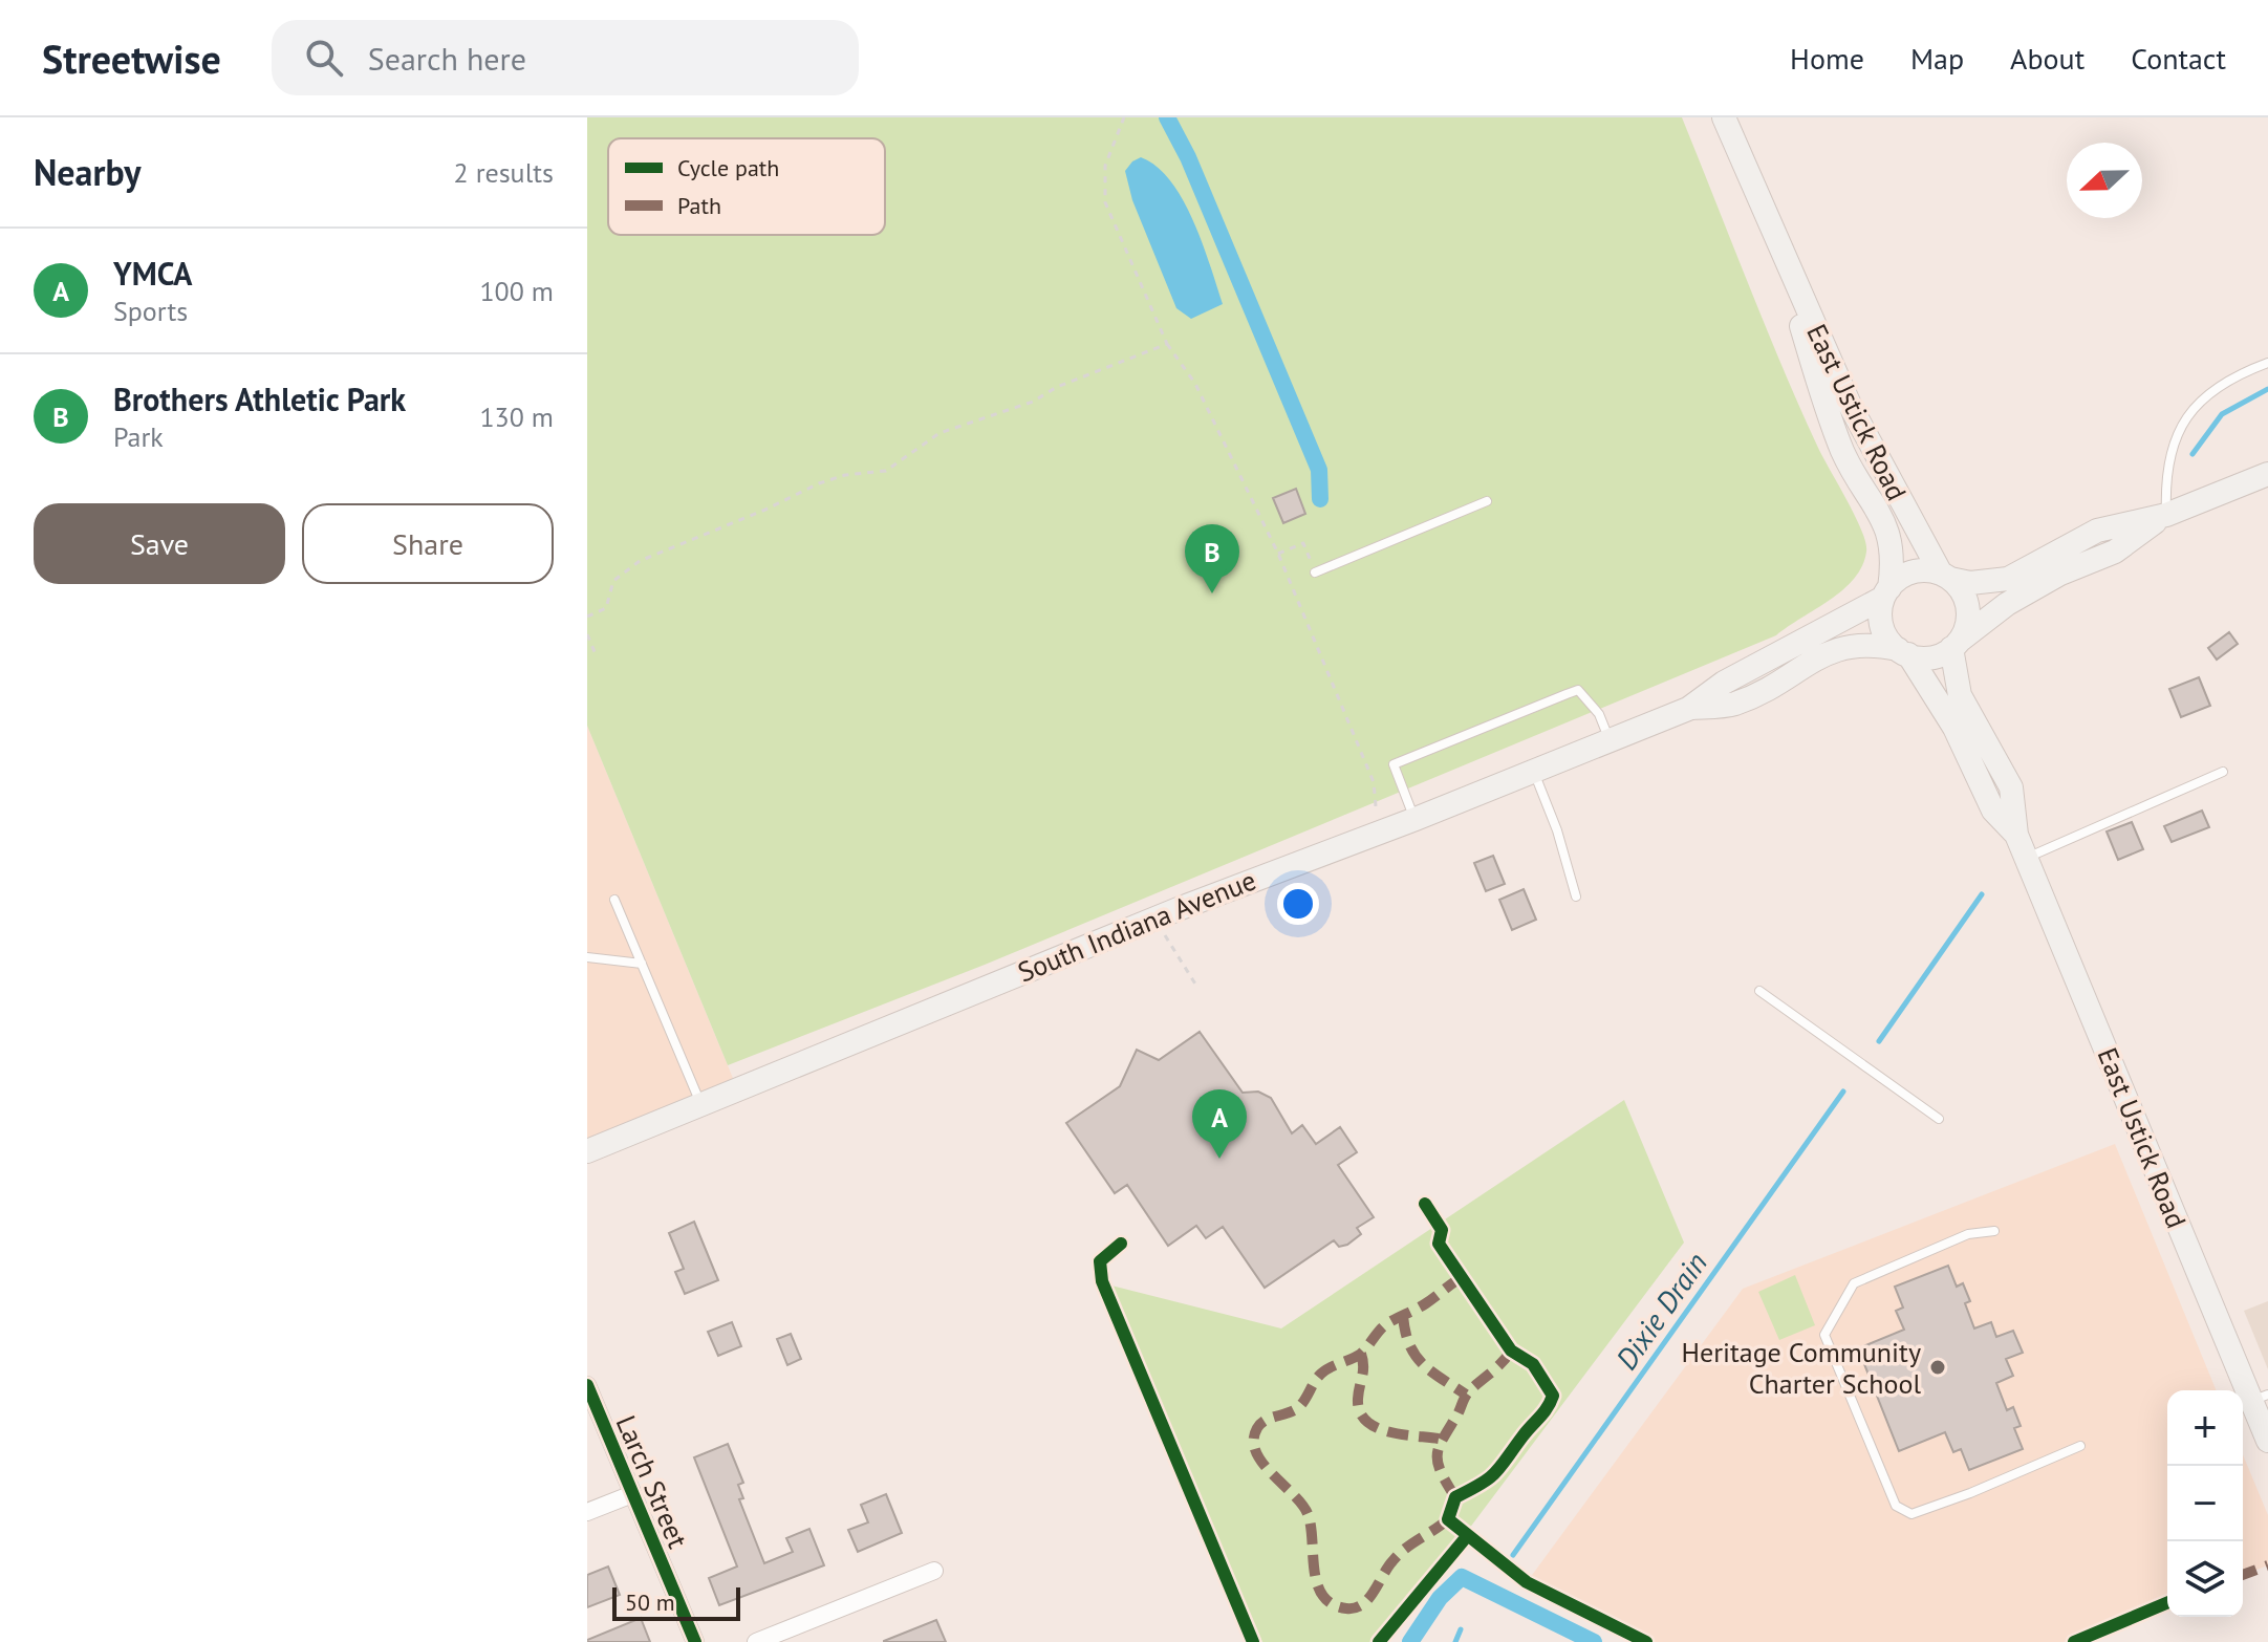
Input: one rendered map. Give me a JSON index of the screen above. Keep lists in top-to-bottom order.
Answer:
{
  "streets": {
    "main road": ["East Ustick Road", "South Indiana Avenue"],
    "street": ["Larch Street"]
  },
  "crossings": [
    ["East Ustick Road", "South Indiana Avenue"]
  ],
  "water": ["Dixie Drain"],
  "places": ["Heritage Community Charter School"],
  "legend": ["Cycle path", "Path"],
  "scale_bar": "50 m",
  "north": "left",
  "page": {
    "header": "Streetwise",
    "search": "Search here",
    "nav": [
      "Home",
      "Map",
      "About",
      "Contact"
    ],
    "heading": ["Nearby", "2 results"],
    "list": [
      {
        "mark": "A",
        "name": "YMCA",
        "note": "Sports",
        "value": "100 m"
      },
      {
        "mark": "B",
        "name": "Brothers Athletic Park",
        "note": "Park",
        "value": "130 m"
      }
    ],
    "buttons": ["Save", "Share"],
    "pins": ["B", "A"],
    "map_buttons": ["+", "−"],
    "scale": "50 m"
  }
}
